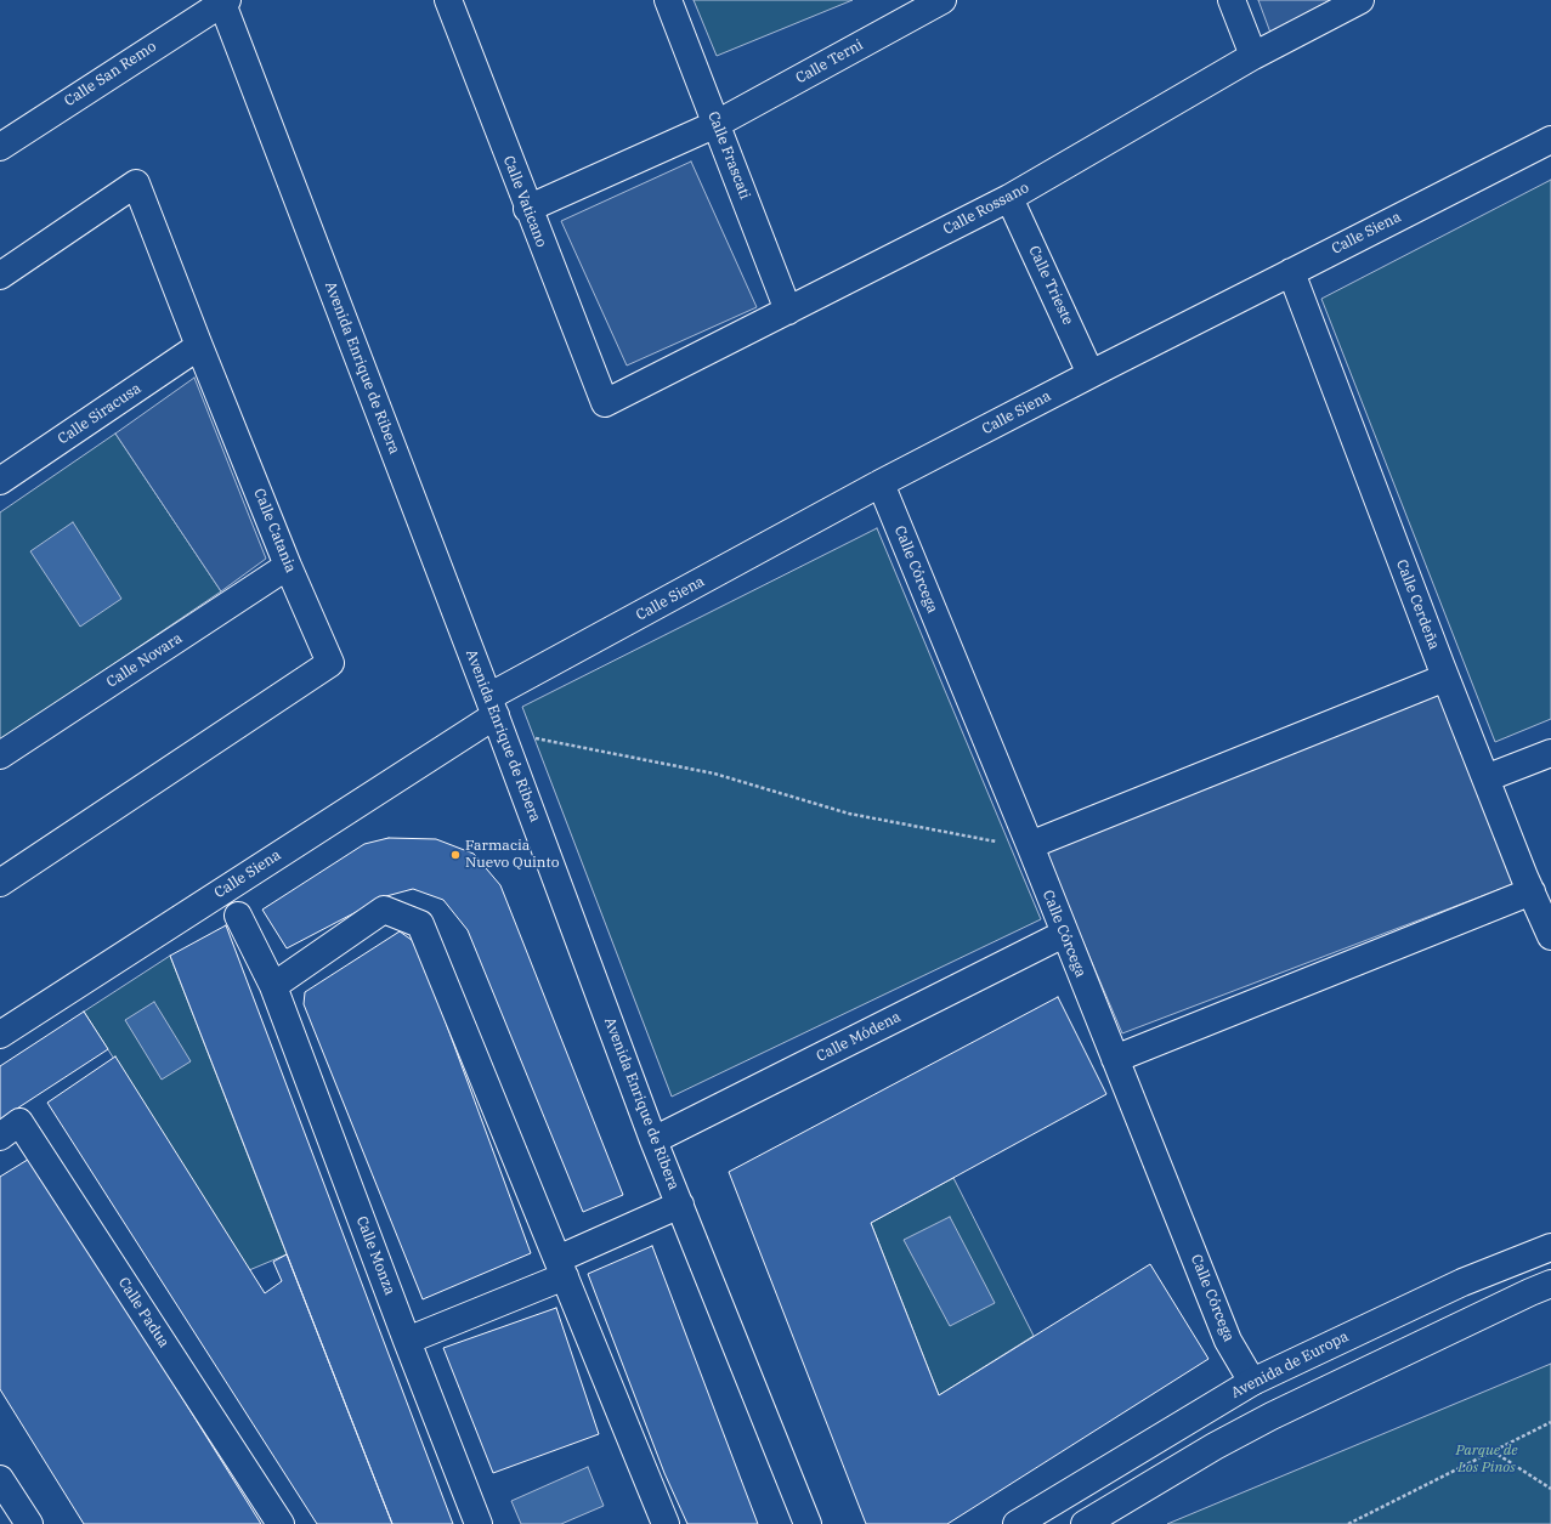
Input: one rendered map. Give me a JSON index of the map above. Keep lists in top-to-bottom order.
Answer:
{
  "streets": {
    "street": [
      "Calle Terni",
      "Calle San Remo",
      "Calle Frascati",
      "Calle Vaticano",
      "Calle Rossano",
      "Calle Siena",
      "Calle Trieste",
      "Avenida Enrique de Ribera",
      "Calle Siracusa",
      "Calle Catania",
      "Calle Córcega",
      "Calle Cerdeña",
      "Calle Novara",
      "Calle Módena",
      "Calle Monza",
      "Calle Padua",
      "Avenida de Europa"
    ]
  },
  "crossings": [
    ["Calle Terni", "Calle Frascati"],
    ["Calle Terni", "Calle Vaticano"],
    ["Calle San Remo", "Avenida Enrique de Ribera"],
    ["Calle Frascati", "Calle Rossano"],
    ["Calle Vaticano", "Calle Rossano"],
    ["Calle Rossano", "Calle Trieste"],
    ["Calle Siena", "Calle Trieste"],
    ["Calle Siena", "Avenida Enrique de Ribera"],
    ["Calle Siena", "Calle Córcega"],
    ["Calle Siena", "Calle Cerdeña"],
    ["Avenida Enrique de Ribera", "Calle Módena"],
    ["Calle Siracusa", "Calle Catania"],
    ["Calle Catania", "Calle Novara"],
    ["Calle Córcega", "Calle Módena"],
    ["Calle Córcega", "Avenida de Europa"]
  ],
  "parks": ["Parque de Los Pinos"],
  "places": ["Farmacia Nuevo Quinto"]
}
